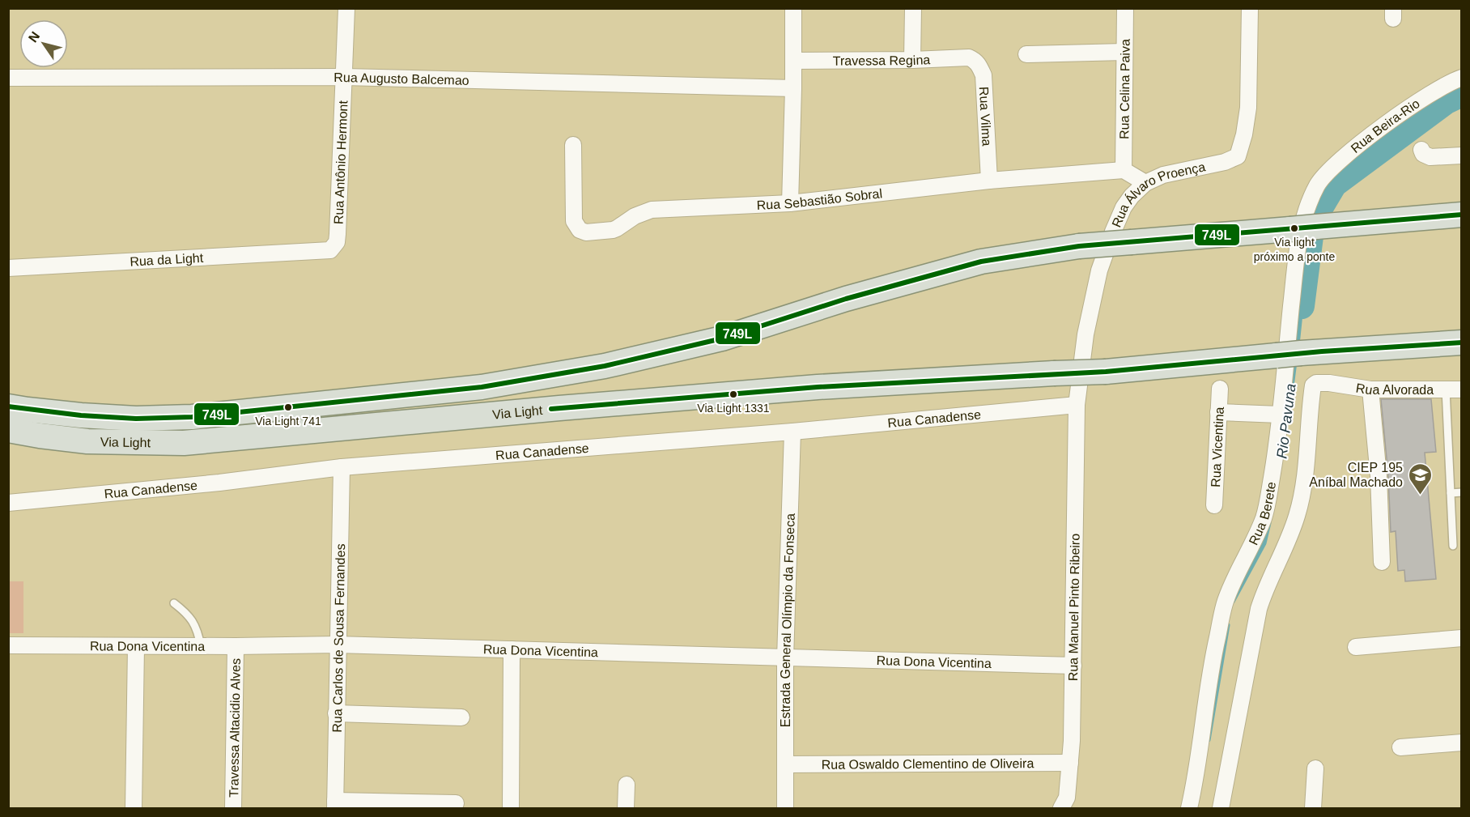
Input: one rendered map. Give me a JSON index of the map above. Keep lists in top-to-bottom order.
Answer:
{
  "streets": {
    "main road": ["Via Light"],
    "street": [
      "Travessa Regina",
      "Rua Augusto Balcemao",
      "Rua Celina Paiva",
      "Rua Vilma",
      "Rua Beira-Rio",
      "Rua Antônio Hermont",
      "Rua Sebastião Sobral",
      "Rua Álvaro Proença",
      "Rua da Light",
      "Rua Alvorada",
      "Rua Canadense",
      "Rua Vicentina",
      "Rua Berete",
      "Rua Manuel Pinto Ribeiro",
      "Estrada General Olímpio da Fonseca",
      "Rua Carlos de Sousa Fernandes",
      "Rua Dona Vicentina",
      "Travessa Altacidio Alves",
      "Rua Oswaldo Clementino de Oliveira"
    ]
  },
  "crossings": [
    ["Travessa Regina", "Rua Vilma"],
    ["Rua Augusto Balcemao", "Rua Antônio Hermont"],
    ["Rua Celina Paiva", "Rua Sebastião Sobral"],
    ["Rua Vilma", "Rua Sebastião Sobral"],
    ["Rua Beira-Rio", "Rua Berete"],
    ["Rua Antônio Hermont", "Rua da Light"],
    ["Rua Álvaro Proença", "Rua Canadense"],
    ["Rua Álvaro Proença", "Rua Manuel Pinto Ribeiro"],
    ["Rua Canadense", "Rua Manuel Pinto Ribeiro"],
    ["Rua Canadense", "Estrada General Olímpio da Fonseca"],
    ["Rua Canadense", "Rua Carlos de Sousa Fernandes"],
    ["Rua Manuel Pinto Ribeiro", "Rua Dona Vicentina"],
    ["Rua Manuel Pinto Ribeiro", "Rua Oswaldo Clementino de Oliveira"],
    ["Estrada General Olímpio da Fonseca", "Rua Dona Vicentina"],
    ["Estrada General Olímpio da Fonseca", "Rua Oswaldo Clementino de Oliveira"],
    ["Rua Carlos de Sousa Fernandes", "Rua Dona Vicentina"],
    ["Rua Dona Vicentina", "Travessa Altacidio Alves"]
  ],
  "water": ["Rio Pavuna"],
  "places": {
    "other": ["Via light próximo a ponte", "Via Light 1331", "Via Light 741"],
    "school or university": ["CIEP 195 Aníbal Machado"]
  },
  "lines": ["transit line 749L"],
  "north": "top left"
}
